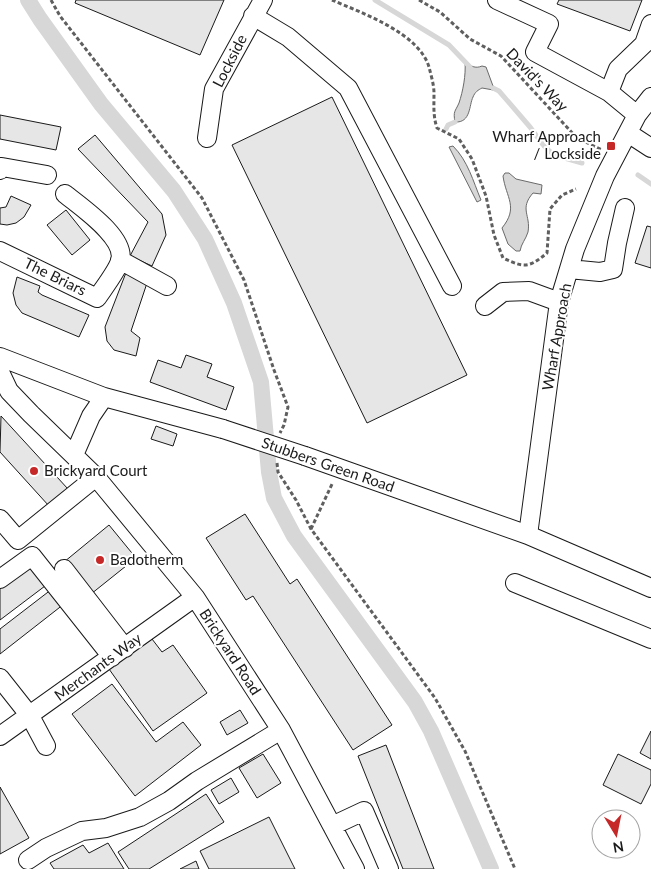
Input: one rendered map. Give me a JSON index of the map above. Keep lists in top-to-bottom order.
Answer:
{
  "streets": {
    "street": [
      "Lockside",
      "The Briars",
      "Wharf Approach",
      "Stubbers Green Road",
      "Brickyard Road",
      "Merchants Way"
    ],
    "path": ["David's Way"]
  },
  "crossings": [
    ["David's Way", "Wharf Approach"],
    ["Wharf Approach", "Stubbers Green Road"],
    ["Brickyard Road", "Merchants Way"]
  ],
  "places": {
    "transit": ["Wharf Approach / Lockside"],
    "other": ["Brickyard Court", "Badotherm"]
  },
  "north": "bottom"
}
